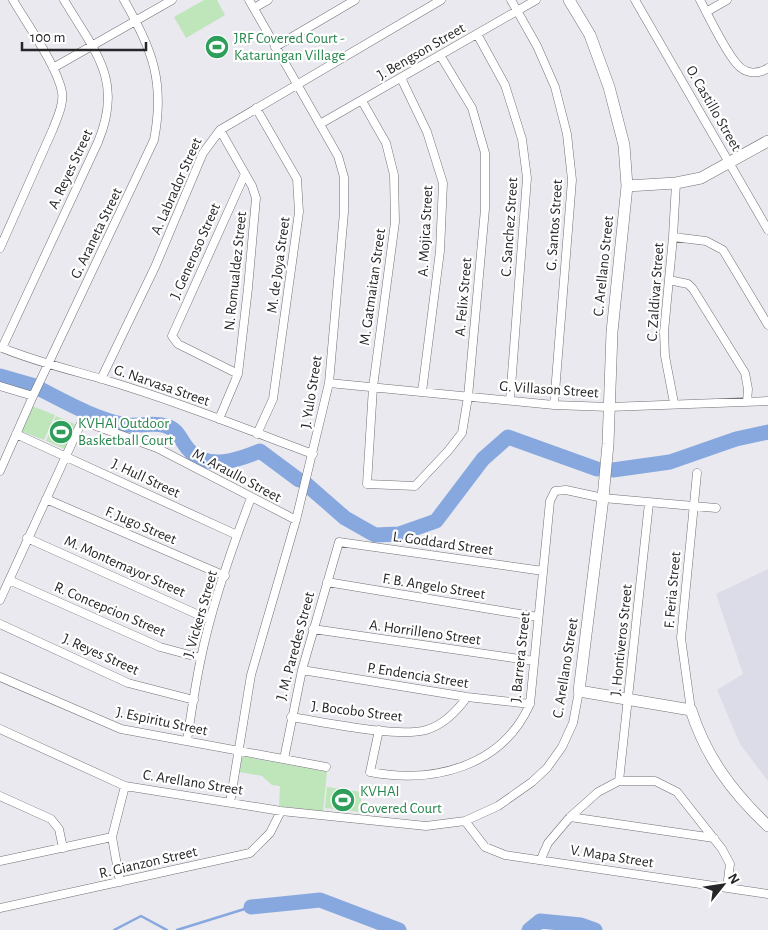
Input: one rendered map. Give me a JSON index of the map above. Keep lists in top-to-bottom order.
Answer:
{
  "streets": {
    "street": [
      "J. Bengson Street",
      "O. Castillo Street",
      "A. Reyes Street",
      "A. Labrador Street",
      "G. Santos Street",
      "C. Sanchez Street",
      "A. Mojica Street",
      "G. Araneta Street",
      "J. Generoso Street",
      "M. de Joya Street",
      "C. Arellano Street",
      "N. Romualdez Street",
      "M. Gatmaitan Street",
      "C. Zaldivar Street",
      "A. Felix Street",
      "G. Narvasa Street",
      "G. Villason Street",
      "J. Yulo Street",
      "M. Araullo Street",
      "J. Hull Street",
      "F. Jugo Street",
      "L. Goddard Street",
      "M. Montemayor Street",
      "F. B. Angelo Street",
      "F. Feria Street",
      "R. Concepcion Street",
      "J. Vickers Street",
      "A. Horrilleno Street",
      "J. Hontiveros Street",
      "J. M. Paredes Street",
      "J. Reyes Street",
      "J. Barrera Street",
      "P. Endencia Street",
      "J. Bocobo Street",
      "J. Espiritu Street",
      "V. Mapa Street",
      "R. Gianzon Street"
    ]
  },
  "crossings": [
    ["J. Bengson Street", "G. Santos Street"],
    ["J. Bengson Street", "C. Sanchez Street"],
    ["J. Bengson Street", "A. Mojica Street"],
    ["J. Bengson Street", "M. Gatmaitan Street"],
    ["J. Bengson Street", "A. Felix Street"],
    ["J. Bengson Street", "J. Yulo Street"],
    ["A. Reyes Street", "G. Narvasa Street"],
    ["A. Labrador Street", "M. de Joya Street"],
    ["A. Labrador Street", "N. Romualdez Street"],
    ["A. Labrador Street", "G. Narvasa Street"],
    ["A. Labrador Street", "J. Yulo Street"],
    ["G. Santos Street", "G. Villason Street"],
    ["C. Sanchez Street", "G. Villason Street"],
    ["A. Mojica Street", "G. Villason Street"],
    ["G. Araneta Street", "G. Narvasa Street"],
    ["G. Araneta Street", "J. Hull Street"],
    ["J. Generoso Street", "N. Romualdez Street"],
    ["M. de Joya Street", "G. Narvasa Street"],
    ["C. Arellano Street", "G. Villason Street"],
    ["C. Arellano Street", "J. Yulo Street"],
    ["C. Arellano Street", "J. Barrera Street"],
    ["C. Arellano Street", "V. Mapa Street"],
    ["C. Arellano Street", "R. Gianzon Street"],
    ["N. Romualdez Street", "G. Narvasa Street"],
    ["M. Gatmaitan Street", "A. Felix Street"],
    ["M. Gatmaitan Street", "G. Villason Street"],
    ["C. Zaldivar Street", "G. Villason Street"],
    ["A. Felix Street", "G. Villason Street"],
    ["G. Narvasa Street", "J. Yulo Street"],
    ["G. Villason Street", "J. Yulo Street"],
    ["J. Yulo Street", "M. Araullo Street"],
    ["J. Yulo Street", "J. Espiritu Street"],
    ["M. Araullo Street", "J. Hull Street"],
    ["M. Araullo Street", "J. Vickers Street"],
    ["J. Hull Street", "J. Vickers Street"],
    ["F. Jugo Street", "J. Vickers Street"],
    ["L. Goddard Street", "J. M. Paredes Street"],
    ["L. Goddard Street", "J. Barrera Street"],
    ["M. Montemayor Street", "J. Vickers Street"],
    ["F. B. Angelo Street", "J. M. Paredes Street"],
    ["F. B. Angelo Street", "J. Barrera Street"],
    ["R. Concepcion Street", "J. Vickers Street"],
    ["J. Vickers Street", "J. Reyes Street"],
    ["J. Vickers Street", "J. Espiritu Street"],
    ["A. Horrilleno Street", "J. M. Paredes Street"],
    ["A. Horrilleno Street", "J. Barrera Street"],
    ["J. M. Paredes Street", "P. Endencia Street"],
    ["J. M. Paredes Street", "J. Bocobo Street"],
    ["J. M. Paredes Street", "J. Espiritu Street"],
    ["J. Barrera Street", "P. Endencia Street"],
    ["J. Barrera Street", "J. Bocobo Street"],
    ["P. Endencia Street", "J. Bocobo Street"]
  ],
  "places": {
    "sports": ["JRF Covered Court - Katarungan Village", "KVHAI Outdoor Basketball Court", "KVHAI Covered Court"]
  },
  "scale_bar": "100 m",
  "north": "top right"
}
